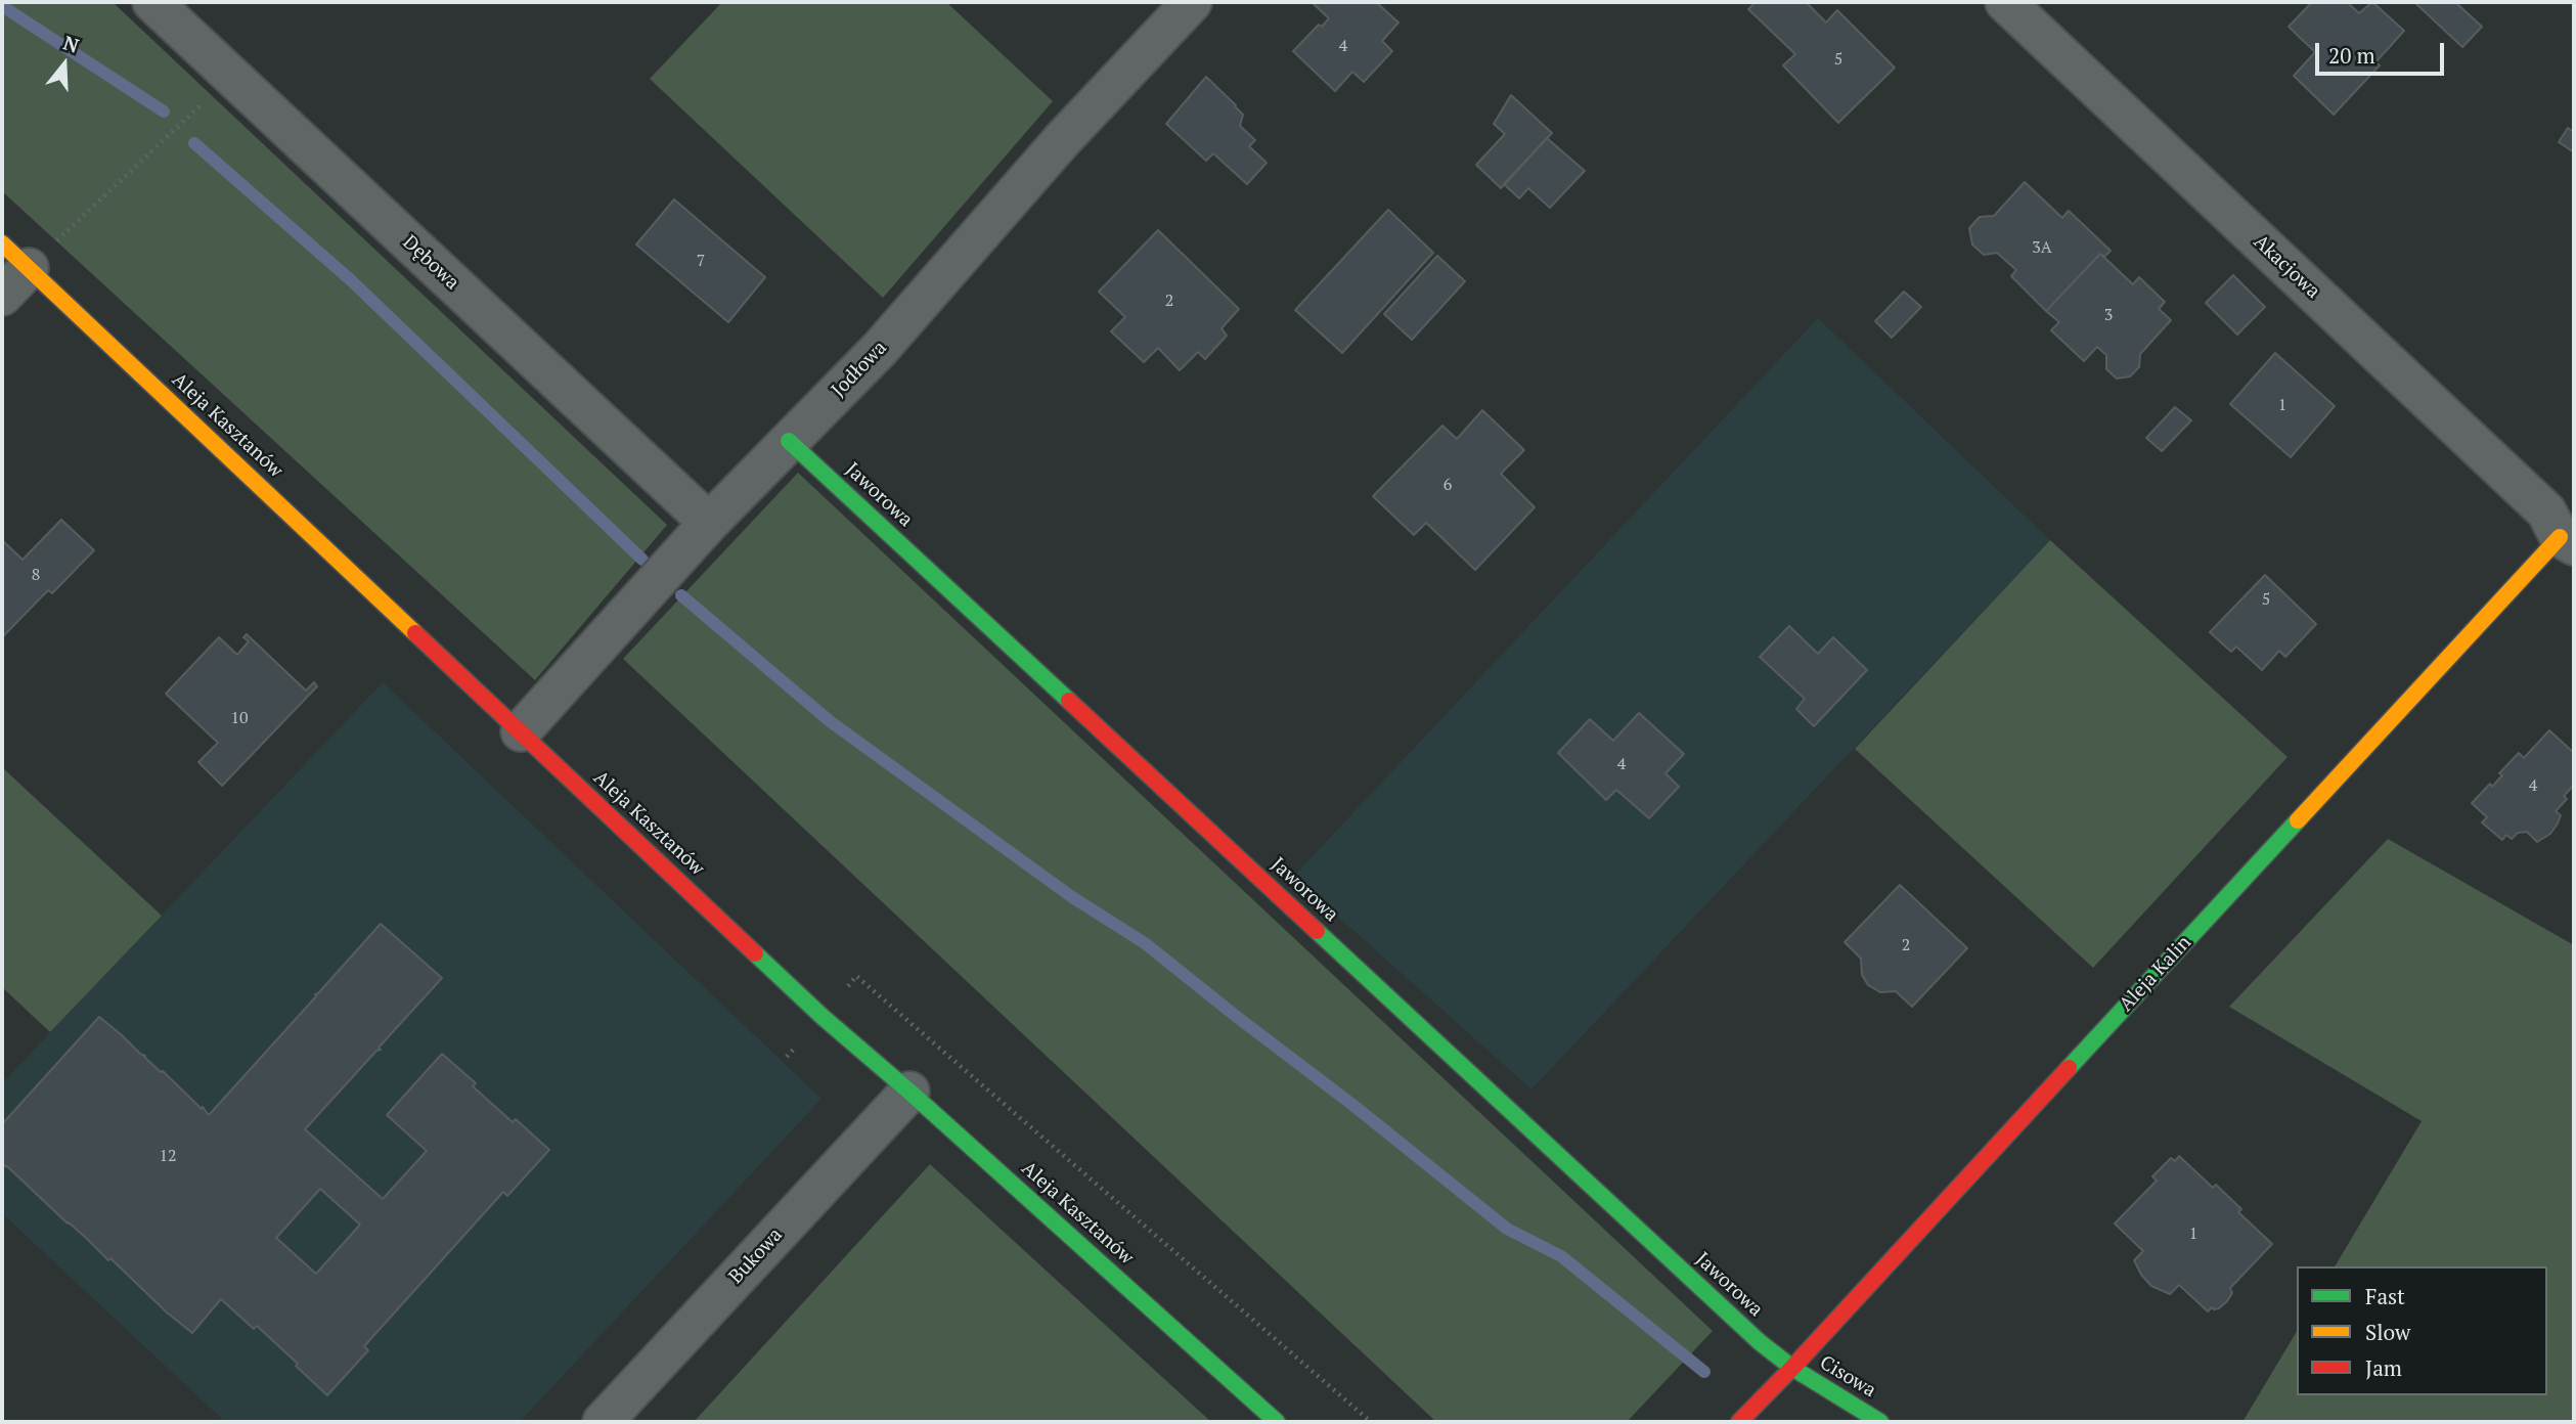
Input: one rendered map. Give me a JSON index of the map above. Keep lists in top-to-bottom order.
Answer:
{
  "streets": {
    "street": [
      "Dębowa",
      "Akacjowa",
      "Jodłowa",
      "Aleja Kasztanów",
      "Jaworowa",
      "Aleja Kalin",
      "Bukowa",
      "Cisowa"
    ]
  },
  "crossings": [
    ["Dębowa", "Jodłowa"],
    ["Akacjowa", "Aleja Kalin"],
    ["Jodłowa", "Aleja Kasztanów"],
    ["Jodłowa", "Jaworowa"],
    ["Aleja Kasztanów", "Bukowa"],
    ["Jaworowa", "Aleja Kalin"],
    ["Jaworowa", "Cisowa"],
    ["Aleja Kalin", "Cisowa"]
  ],
  "house_numbers": [
    "4",
    "5",
    "3A",
    "7",
    "2",
    "3",
    "1",
    "6",
    "8",
    "5",
    "10",
    "4",
    "4",
    "2",
    "12",
    "1"
  ],
  "legend": ["Fast", "Slow", "Jam"],
  "scale_bar": "20 m",
  "north": "top"
}
